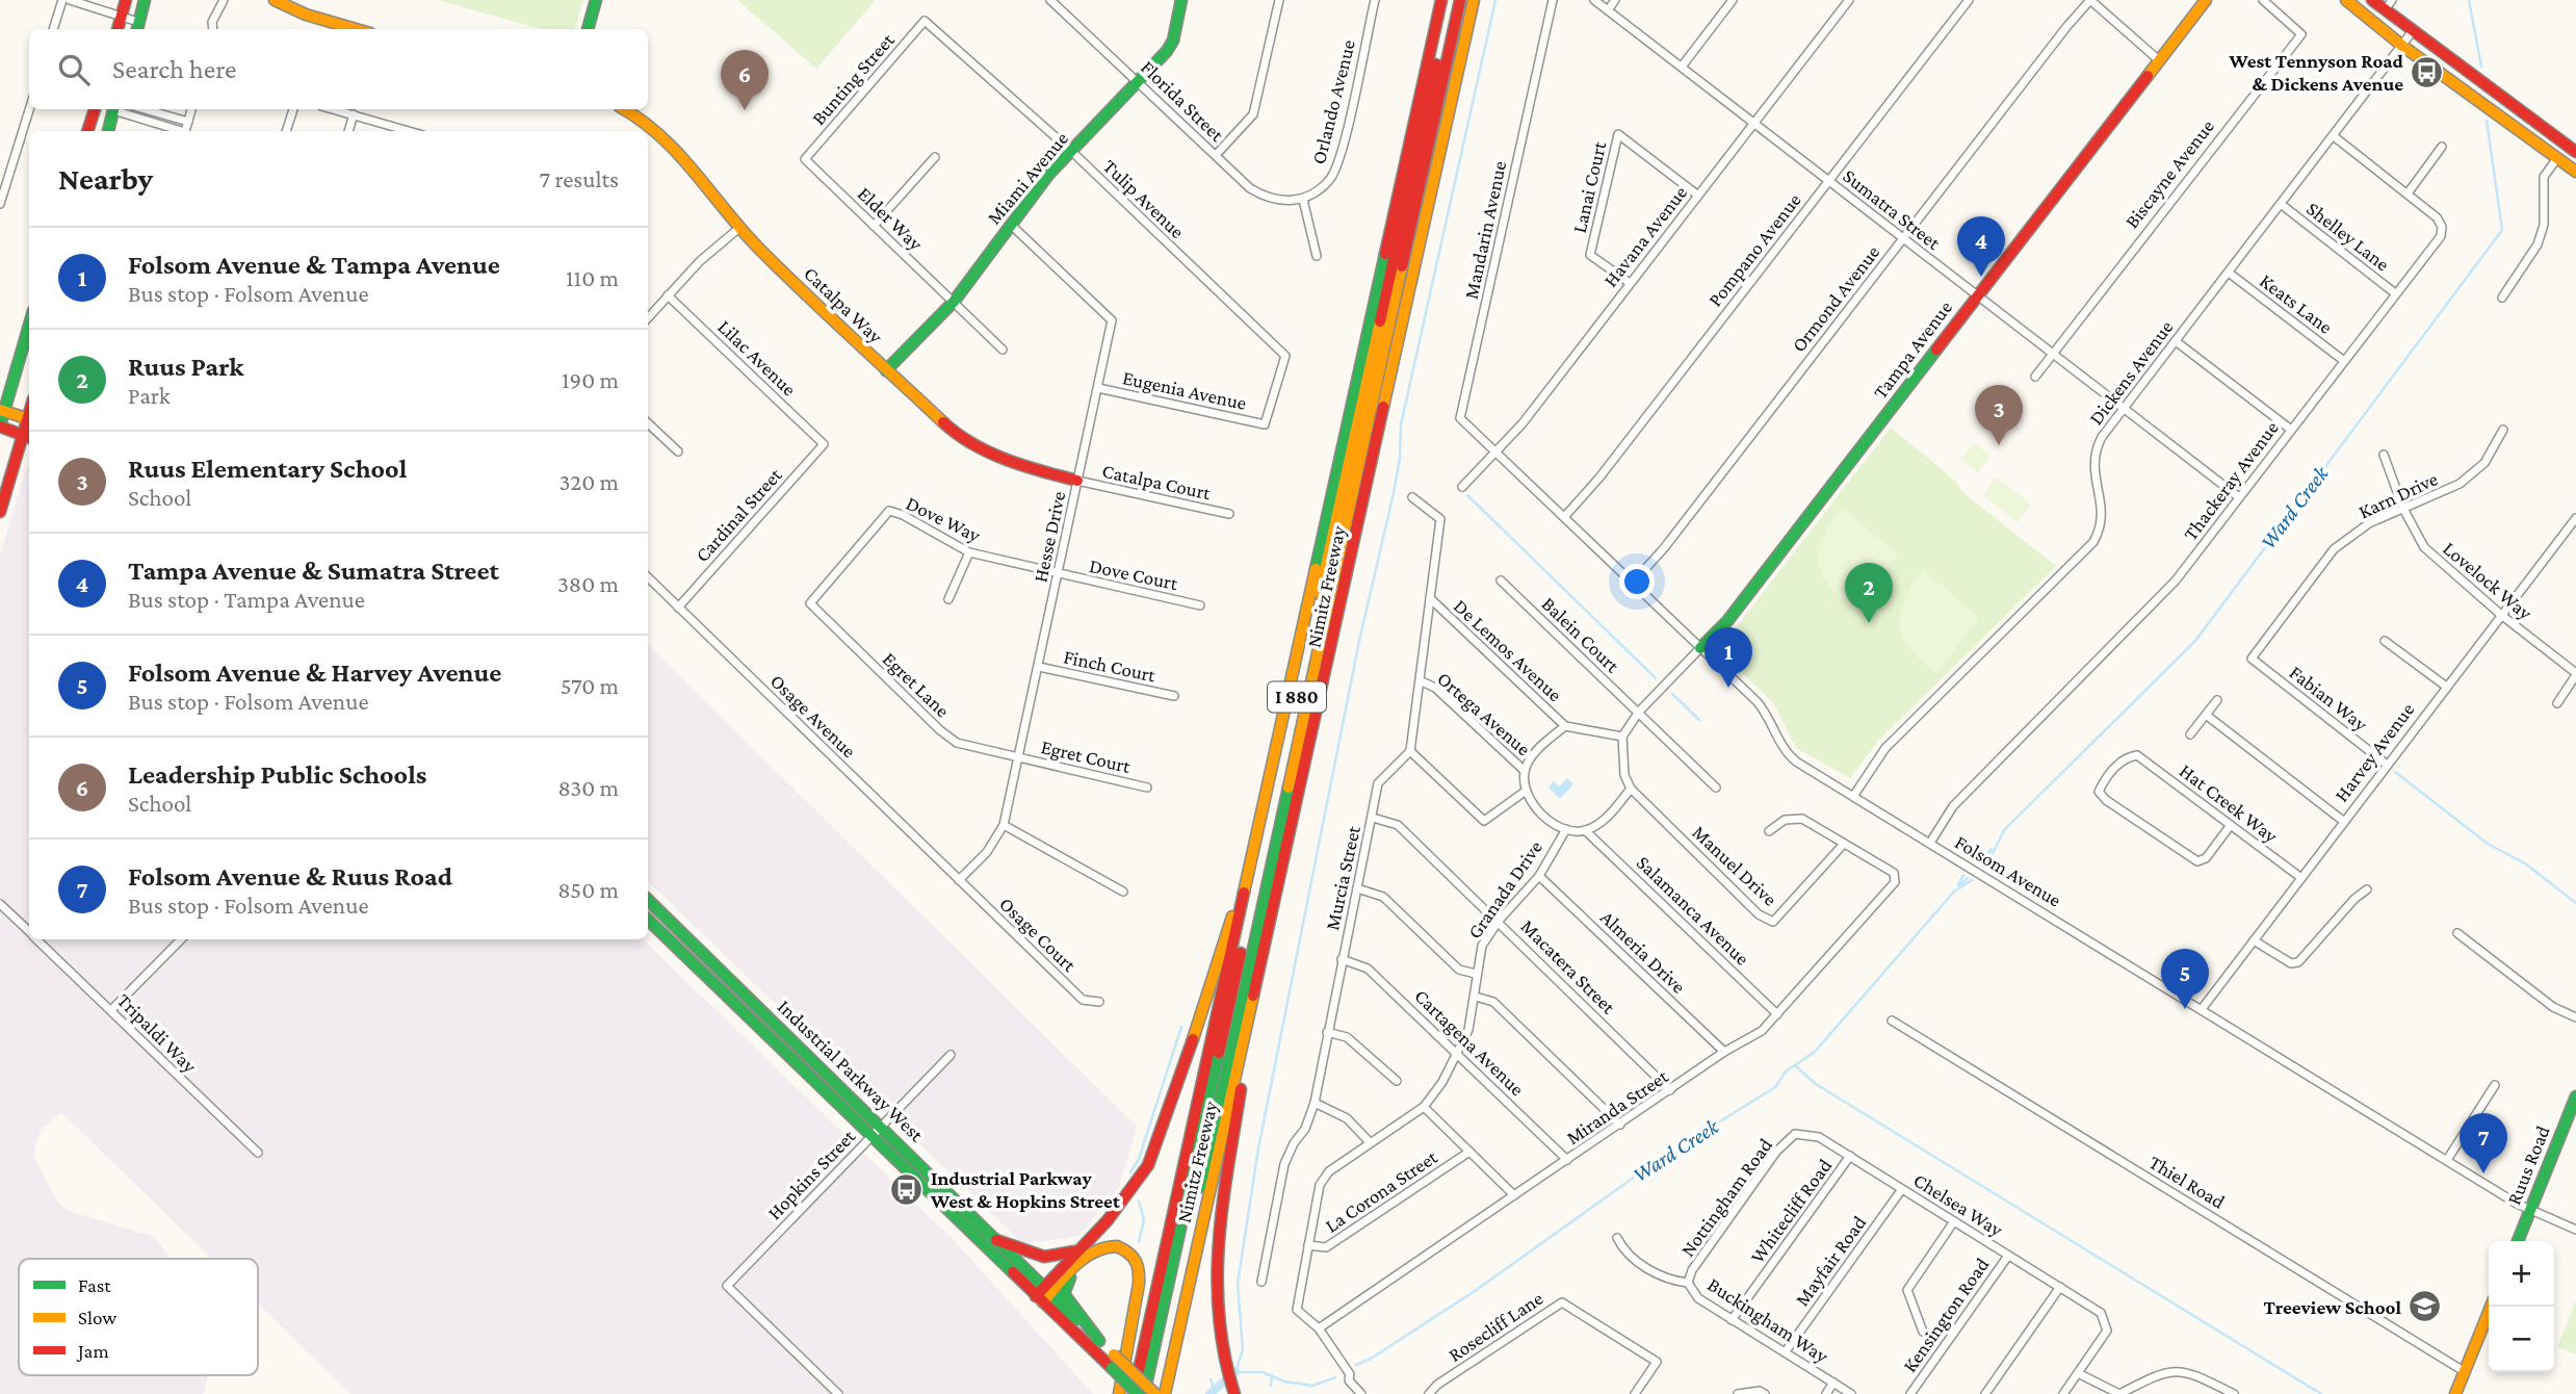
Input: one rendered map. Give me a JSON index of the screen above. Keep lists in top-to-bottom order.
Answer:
{
  "streets": {
    "main road": [
      "Miami Avenue",
      "Catalpa Way",
      "Tampa Avenue",
      "Nimitz Freeway",
      "I 880",
      "Industrial Parkway West",
      "Ruus Road"
    ],
    "street": [
      "Bunting Street",
      "Florida Street",
      "Orlando Avenue",
      "Biscayne Avenue",
      "Lanai Court",
      "Tulip Avenue",
      "Sumatra Street",
      "Elder Way",
      "Mandarin Avenue",
      "Havana Avenue",
      "Shelley Lane",
      "Pompano Avenue",
      "Ormond Avenue",
      "Keats Lane",
      "Lilac Avenue",
      "Dickens Avenue",
      "Eugenia Avenue",
      "Thackeray Avenue",
      "Catalpa Court",
      "Karn Drive",
      "Cardinal Street",
      "Dove Way",
      "Hesse Drive",
      "Dove Court",
      "Lovelock Way",
      "Balein Court",
      "De Lemos Avenue",
      "Finch Court",
      "Egret Lane",
      "Fabian Way",
      "Ortega Avenue",
      "Osage Avenue",
      "Harvey Avenue",
      "Egret Court",
      "Hat Creek Way",
      "Manuel Drive",
      "Folsom Avenue",
      "Murcia Street",
      "Granada Drive",
      "Salamanca Avenue",
      "Osage Court",
      "Almeria Drive",
      "Macatera Street",
      "Tripaldi Way",
      "Cartagena Avenue",
      "Miranda Street",
      "Hopkins Street",
      "Thiel Road",
      "La Corona Street",
      "Nottingham Road",
      "Chelsea Way",
      "Whitecliff Road",
      "Mayfair Road",
      "Kensington Road",
      "Buckingham Way",
      "Rosecliff Lane"
    ]
  },
  "crossings": [
    ["Bunting Street", "Tulip Avenue"],
    ["Bunting Street", "Elder Way"],
    ["Florida Street", "Orlando Avenue"],
    ["Florida Street", "Miami Avenue"],
    ["Biscayne Avenue", "Sumatra Street"],
    ["Miami Avenue", "Tulip Avenue"],
    ["Miami Avenue", "Elder Way"],
    ["Miami Avenue", "Catalpa Way"],
    ["Miami Avenue", "Hesse Drive"],
    ["Lanai Court", "Havana Avenue"],
    ["Tulip Avenue", "Eugenia Avenue"],
    ["Sumatra Street", "Havana Avenue"],
    ["Sumatra Street", "Pompano Avenue"],
    ["Sumatra Street", "Ormond Avenue"],
    ["Sumatra Street", "Tampa Avenue"],
    ["Sumatra Street", "Dickens Avenue"],
    ["Sumatra Street", "Thackeray Avenue"],
    ["Mandarin Avenue", "Havana Avenue"],
    ["Mandarin Avenue", "Folsom Avenue"],
    ["Havana Avenue", "Folsom Avenue"],
    ["Shelley Lane", "Dickens Avenue"],
    ["Shelley Lane", "Thackeray Avenue"],
    ["Pompano Avenue", "Folsom Avenue"],
    ["Ormond Avenue", "Folsom Avenue"],
    ["Keats Lane", "Dickens Avenue"],
    ["Keats Lane", "Thackeray Avenue"],
    ["Catalpa Way", "Catalpa Court"],
    ["Catalpa Way", "Hesse Drive"],
    ["Tampa Avenue", "Balein Court"],
    ["Tampa Avenue", "Folsom Avenue"],
    ["Lilac Avenue", "Cardinal Street"],
    ["Dickens Avenue", "Thackeray Avenue"],
    ["Dickens Avenue", "Folsom Avenue"],
    ["Eugenia Avenue", "Hesse Drive"],
    ["Thackeray Avenue", "Folsom Avenue"],
    ["Catalpa Court", "Hesse Drive"],
    ["Karn Drive", "Lovelock Way"],
    ["Karn Drive", "Fabian Way"],
    ["Cardinal Street", "Osage Avenue"],
    ["Dove Way", "Hesse Drive"],
    ["Dove Way", "Dove Court"],
    ["Dove Way", "Egret Lane"],
    ["Hesse Drive", "Dove Court"],
    ["Hesse Drive", "Finch Court"],
    ["Hesse Drive", "Egret Lane"],
    ["Hesse Drive", "Osage Avenue"],
    ["Hesse Drive", "Egret Court"],
    ["Hesse Drive", "Osage Court"],
    ["Lovelock Way", "Harvey Avenue"],
    ["Nimitz Freeway", "Industrial Parkway West"],
    ["De Lemos Avenue", "Ortega Avenue"],
    ["De Lemos Avenue", "Manuel Drive"],
    ["De Lemos Avenue", "Granada Drive"],
    ["De Lemos Avenue", "Salamanca Avenue"],
    ["Egret Lane", "Egret Court"],
    ["I 880", "Industrial Parkway West"],
    ["Fabian Way", "Harvey Avenue"],
    ["Ortega Avenue", "Manuel Drive"],
    ["Ortega Avenue", "Granada Drive"],
    ["Ortega Avenue", "Salamanca Avenue"],
    ["Osage Avenue", "Osage Court"],
    ["Harvey Avenue", "Hat Creek Way"],
    ["Harvey Avenue", "Folsom Avenue"],
    ["Manuel Drive", "Granada Drive"],
    ["Manuel Drive", "Salamanca Avenue"],
    ["Manuel Drive", "Miranda Street"],
    ["Folsom Avenue", "Ruus Road"],
    ["Murcia Street", "Macatera Street"],
    ["Murcia Street", "Cartagena Avenue"],
    ["Granada Drive", "Salamanca Avenue"],
    ["Granada Drive", "Almeria Drive"],
    ["Granada Drive", "Macatera Street"],
    ["Granada Drive", "Cartagena Avenue"],
    ["Granada Drive", "Miranda Street"],
    ["Granada Drive", "La Corona Street"],
    ["Salamanca Avenue", "Miranda Street"],
    ["Almeria Drive", "Miranda Street"],
    ["Macatera Street", "Miranda Street"],
    ["Cartagena Avenue", "Miranda Street"],
    ["Industrial Parkway West", "Hopkins Street"],
    ["Nottingham Road", "Chelsea Way"],
    ["Nottingham Road", "Buckingham Way"],
    ["Chelsea Way", "Whitecliff Road"],
    ["Chelsea Way", "Mayfair Road"],
    ["Chelsea Way", "Kensington Road"],
    ["Whitecliff Road", "Buckingham Way"],
    ["Mayfair Road", "Buckingham Way"]
  ],
  "water": ["Ward Creek"],
  "places": {
    "bus stop": ["West Tennyson Road & Dickens Avenue", "Industrial Parkway West & Hopkins Street"],
    "school or university": ["Treeview School"]
  },
  "legend": ["Fast", "Slow", "Jam"],
  "page": {
    "search": "Search here",
    "pins": [
      "6",
      "4",
      "3",
      "2",
      "1",
      "5",
      "7"
    ],
    "heading": ["Nearby", "7 results"],
    "list": [
      {
        "mark": "1",
        "name": "Folsom Avenue & Tampa Avenue",
        "note": "Bus stop · Folsom Avenue",
        "value": "110 m"
      },
      {
        "mark": "2",
        "name": "Ruus Park",
        "note": "Park",
        "value": "190 m"
      },
      {
        "mark": "3",
        "name": "Ruus Elementary School",
        "note": "School",
        "value": "320 m"
      },
      {
        "mark": "4",
        "name": "Tampa Avenue & Sumatra Street",
        "note": "Bus stop · Tampa Avenue",
        "value": "380 m"
      },
      {
        "mark": "5",
        "name": "Folsom Avenue & Harvey Avenue",
        "note": "Bus stop · Folsom Avenue",
        "value": "570 m"
      },
      {
        "mark": "6",
        "name": "Leadership Public Schools",
        "note": "School",
        "value": "830 m"
      },
      {
        "mark": "7",
        "name": "Folsom Avenue & Ruus Road",
        "note": "Bus stop · Folsom Avenue",
        "value": "850 m"
      }
    ],
    "map_buttons": ["+", "−"]
  }
}
